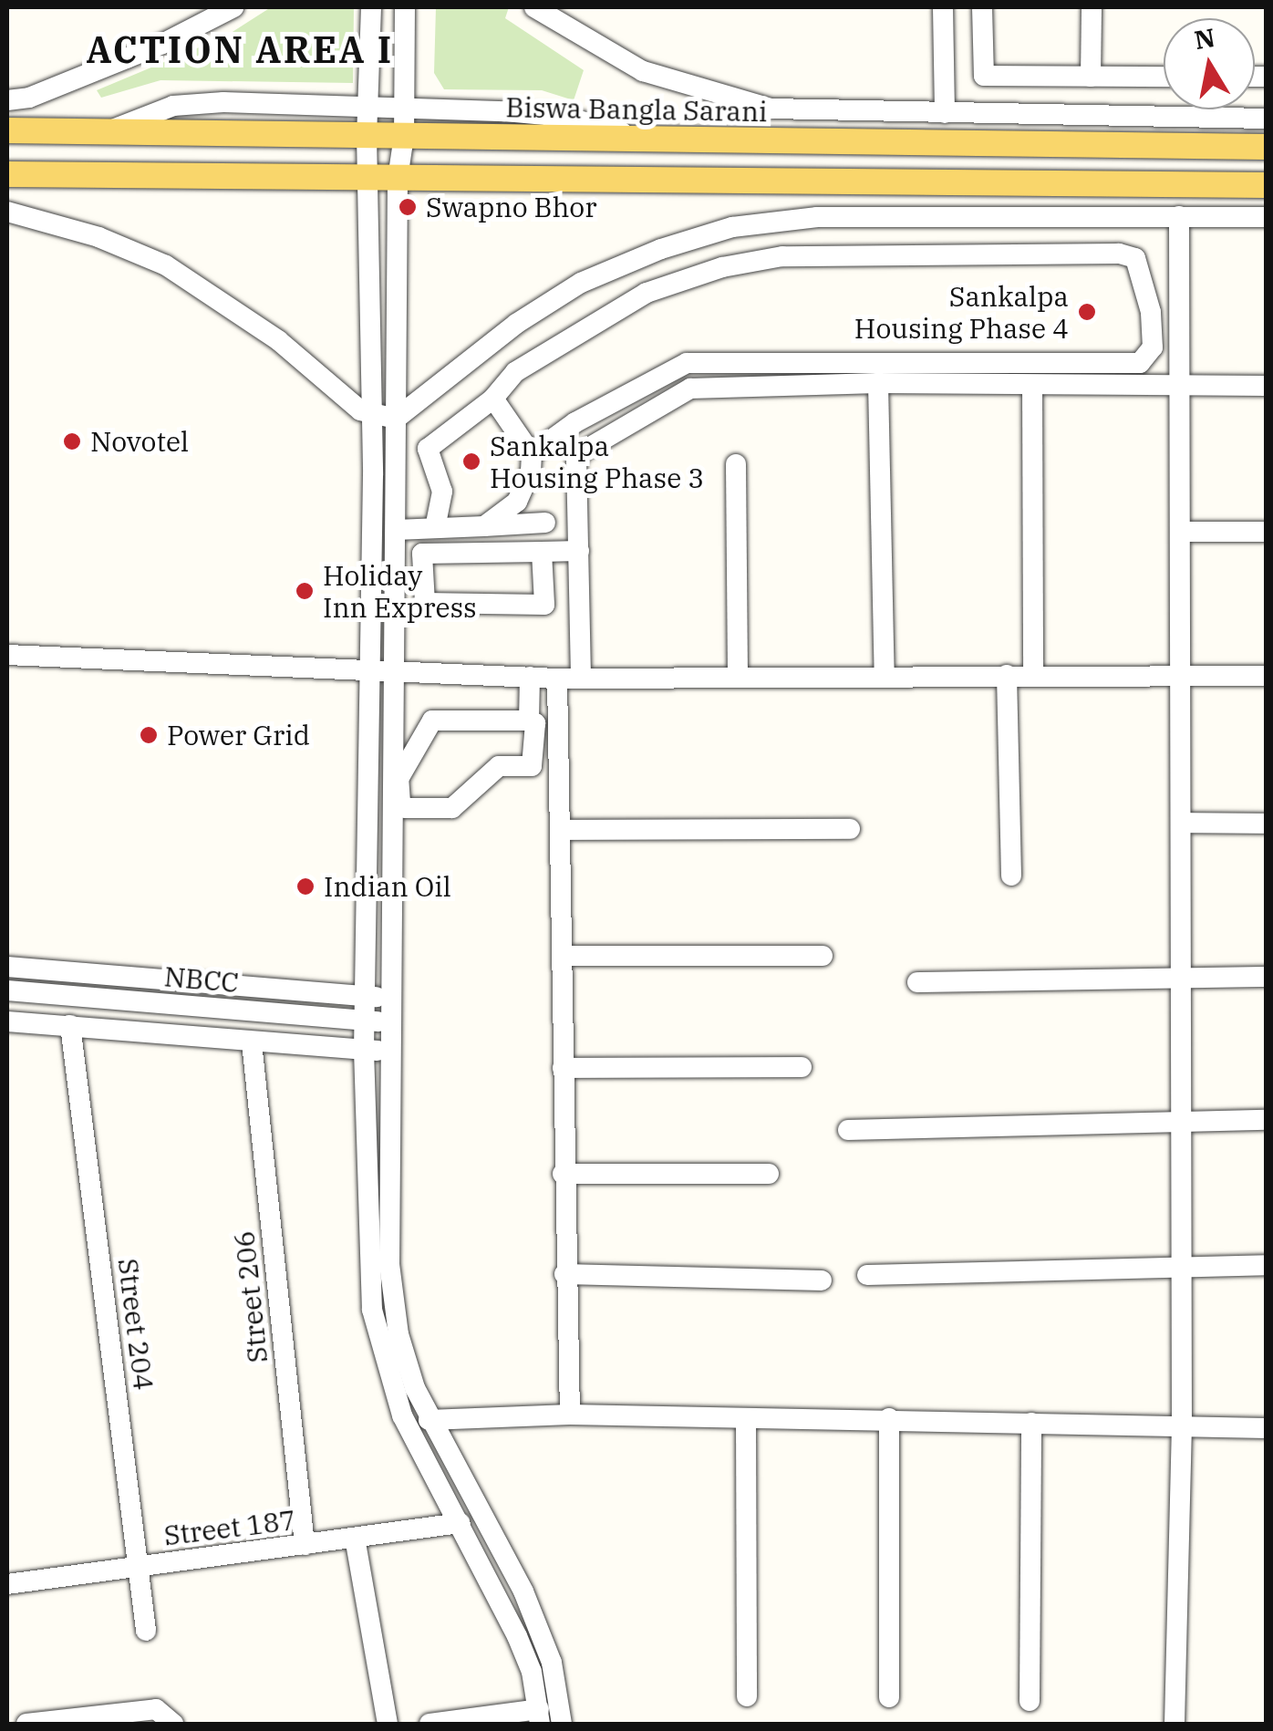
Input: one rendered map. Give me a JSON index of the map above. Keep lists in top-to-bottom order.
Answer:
{
  "streets": {
    "main road": ["Biswa Bangla Sarani"],
    "street": [
      "NBCC",
      "Street 206",
      "Street 204",
      "Street 187"
    ]
  },
  "crossings": [
    ["Street 206", "Street 187"],
    ["Street 204", "Street 187"]
  ],
  "districts": ["ACTION AREA I"],
  "places": [
    "Swapno Bhor",
    "Sankalpa Housing Phase 4",
    "Novotel",
    "Sankalpa Housing Phase 3",
    "Holiday Inn Express",
    "Power Grid",
    "Indian Oil"
  ],
  "north": "top"
}
